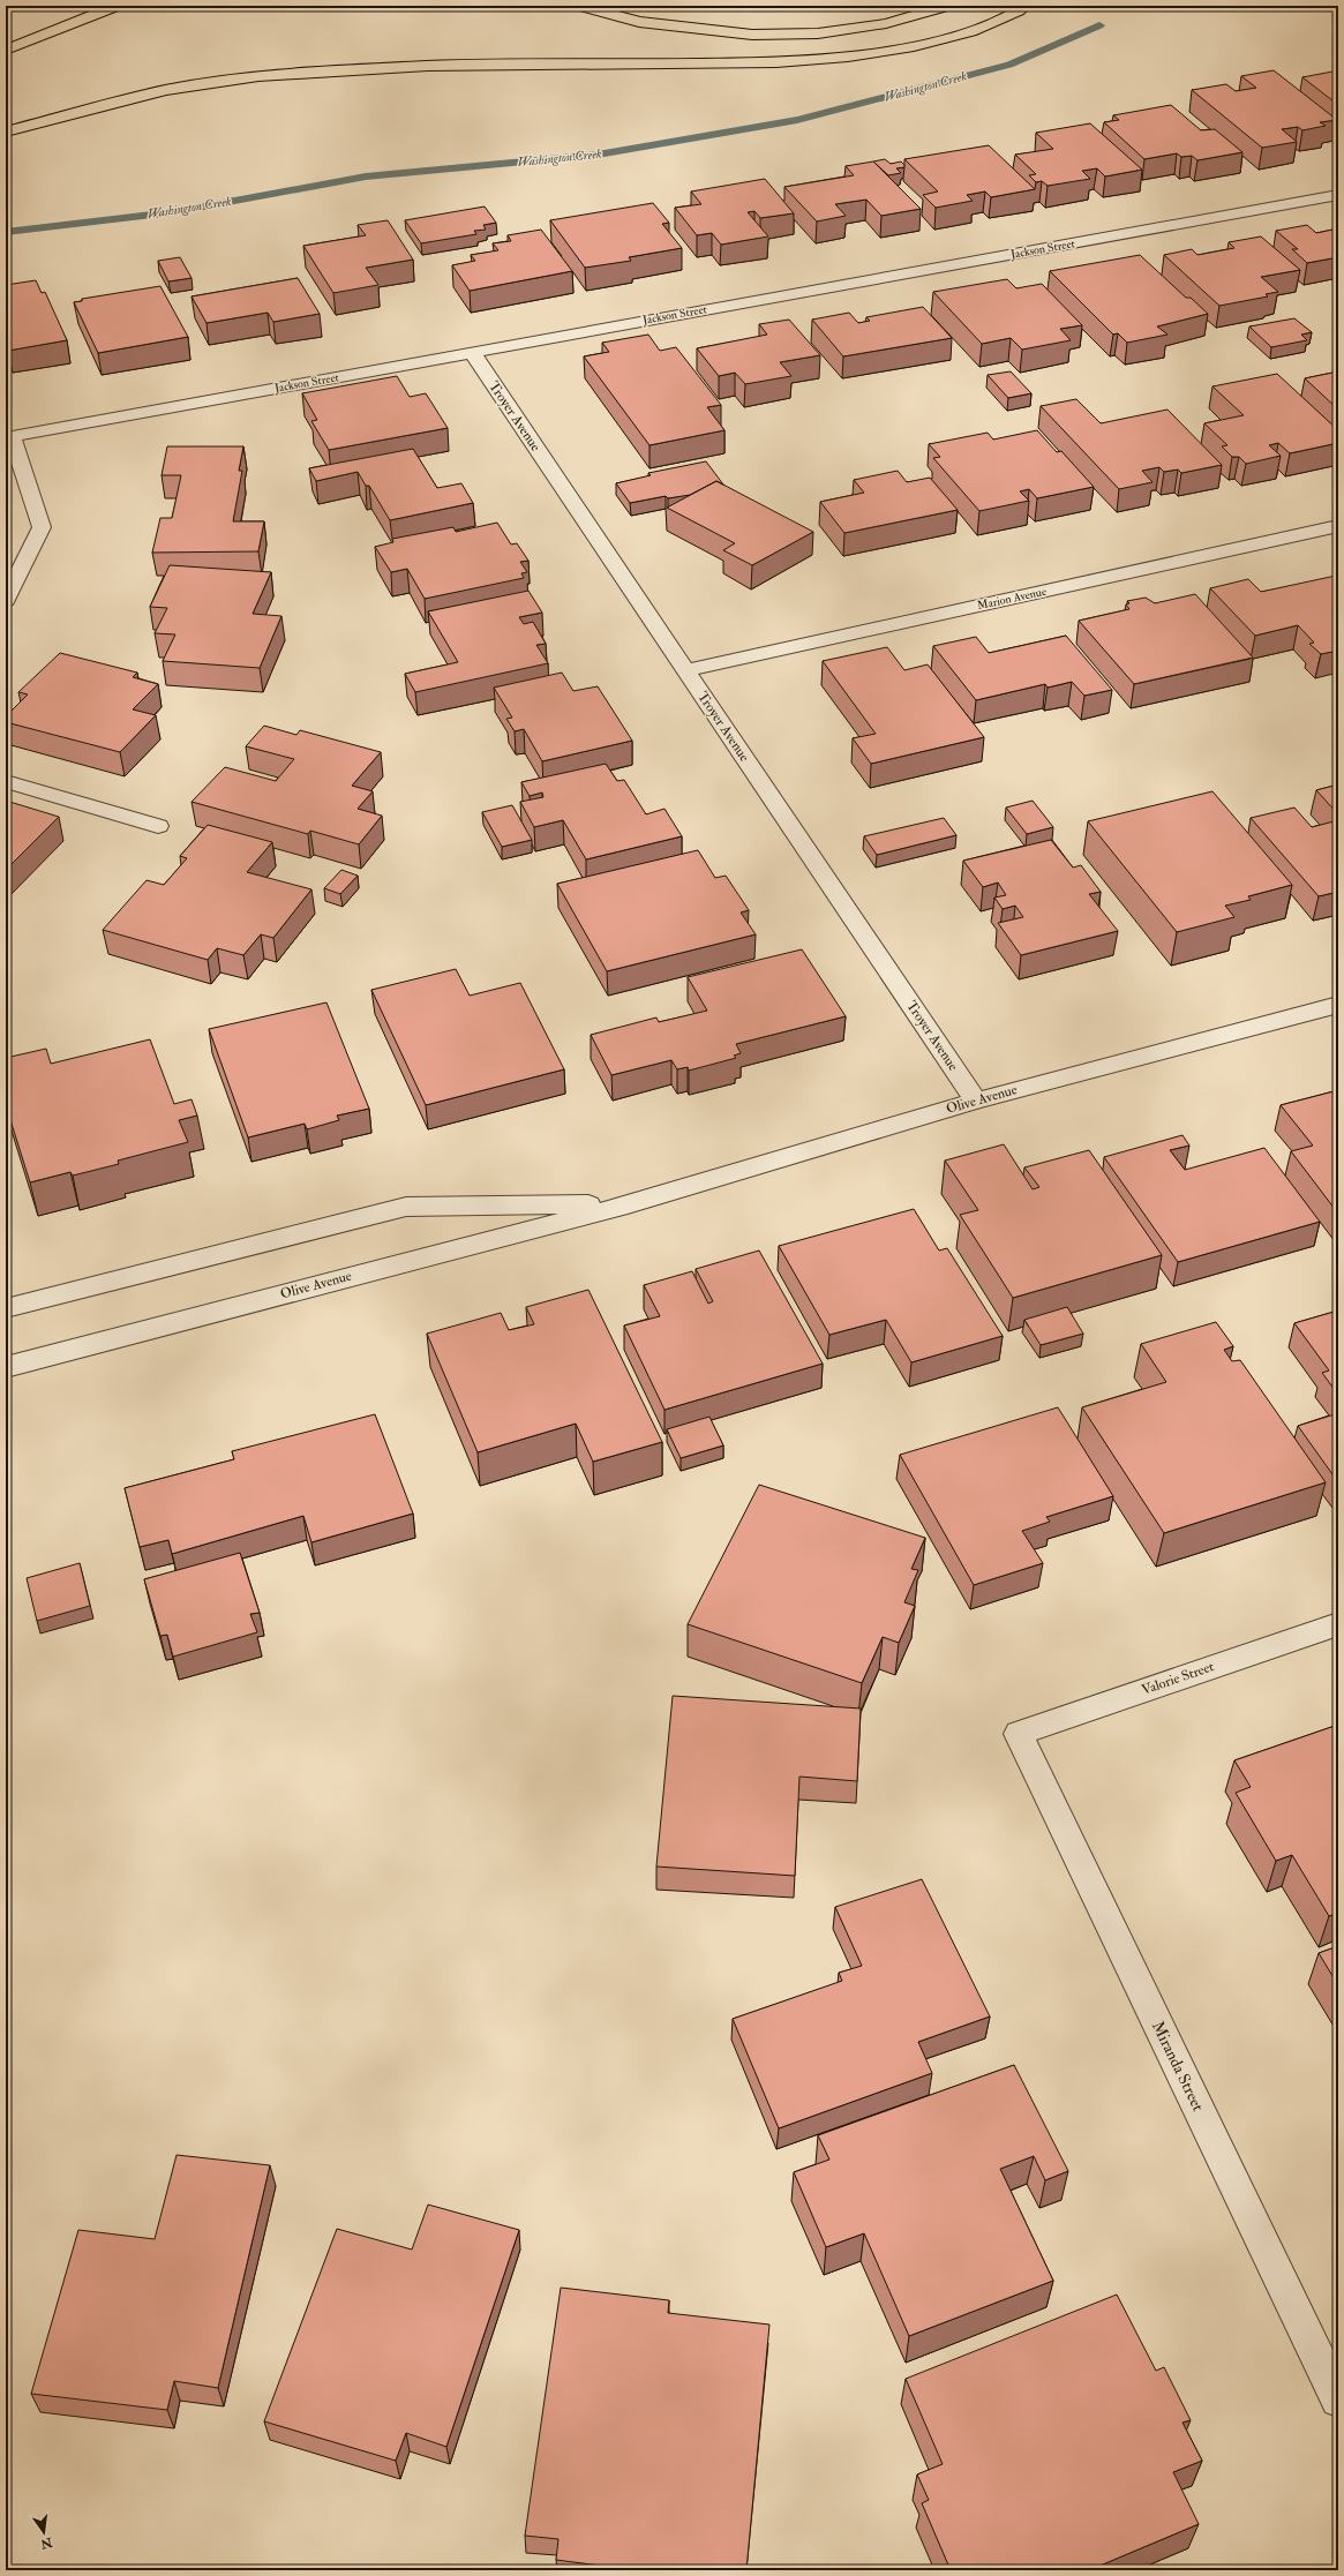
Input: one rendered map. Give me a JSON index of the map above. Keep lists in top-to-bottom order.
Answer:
{
  "streets": {
    "street": [
      "Jackson Street",
      "Troyer Avenue",
      "Marion Avenue",
      "Olive Avenue",
      "Valorie Street",
      "Miranda Street"
    ]
  },
  "crossings": [
    ["Jackson Street", "Troyer Avenue"],
    ["Troyer Avenue", "Marion Avenue"],
    ["Troyer Avenue", "Olive Avenue"],
    ["Valorie Street", "Miranda Street"]
  ],
  "water": ["Washington Creek"],
  "north": "bottom"
}
